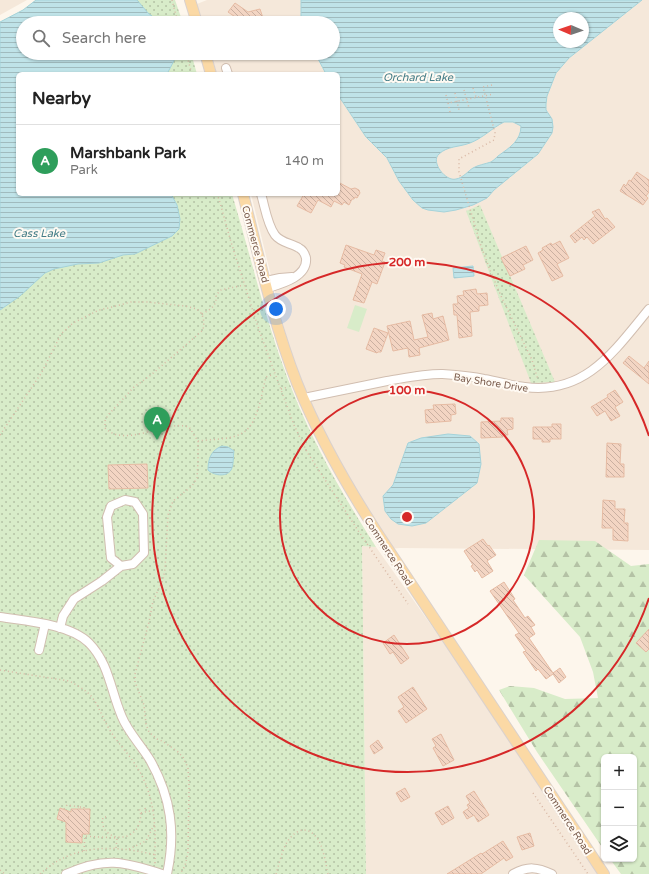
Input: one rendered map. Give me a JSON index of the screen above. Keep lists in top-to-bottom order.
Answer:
{
  "streets": {
    "main road": ["Commerce Road"],
    "street": ["Bay Shore Drive"]
  },
  "crossings": [
    ["Commerce Road", "Bay Shore Drive"]
  ],
  "water": ["Orchard Lake", "Cass Lake"],
  "north": "left",
  "page": {
    "search": "Search here",
    "heading": "Nearby",
    "list": [
      {
        "mark": "A",
        "name": "Marshbank Park",
        "note": "Park",
        "value": "140 m"
      }
    ],
    "pins": "A",
    "map_buttons": ["+", "−"]
  },
  "rings": ["200 m", "100 m"]
}
